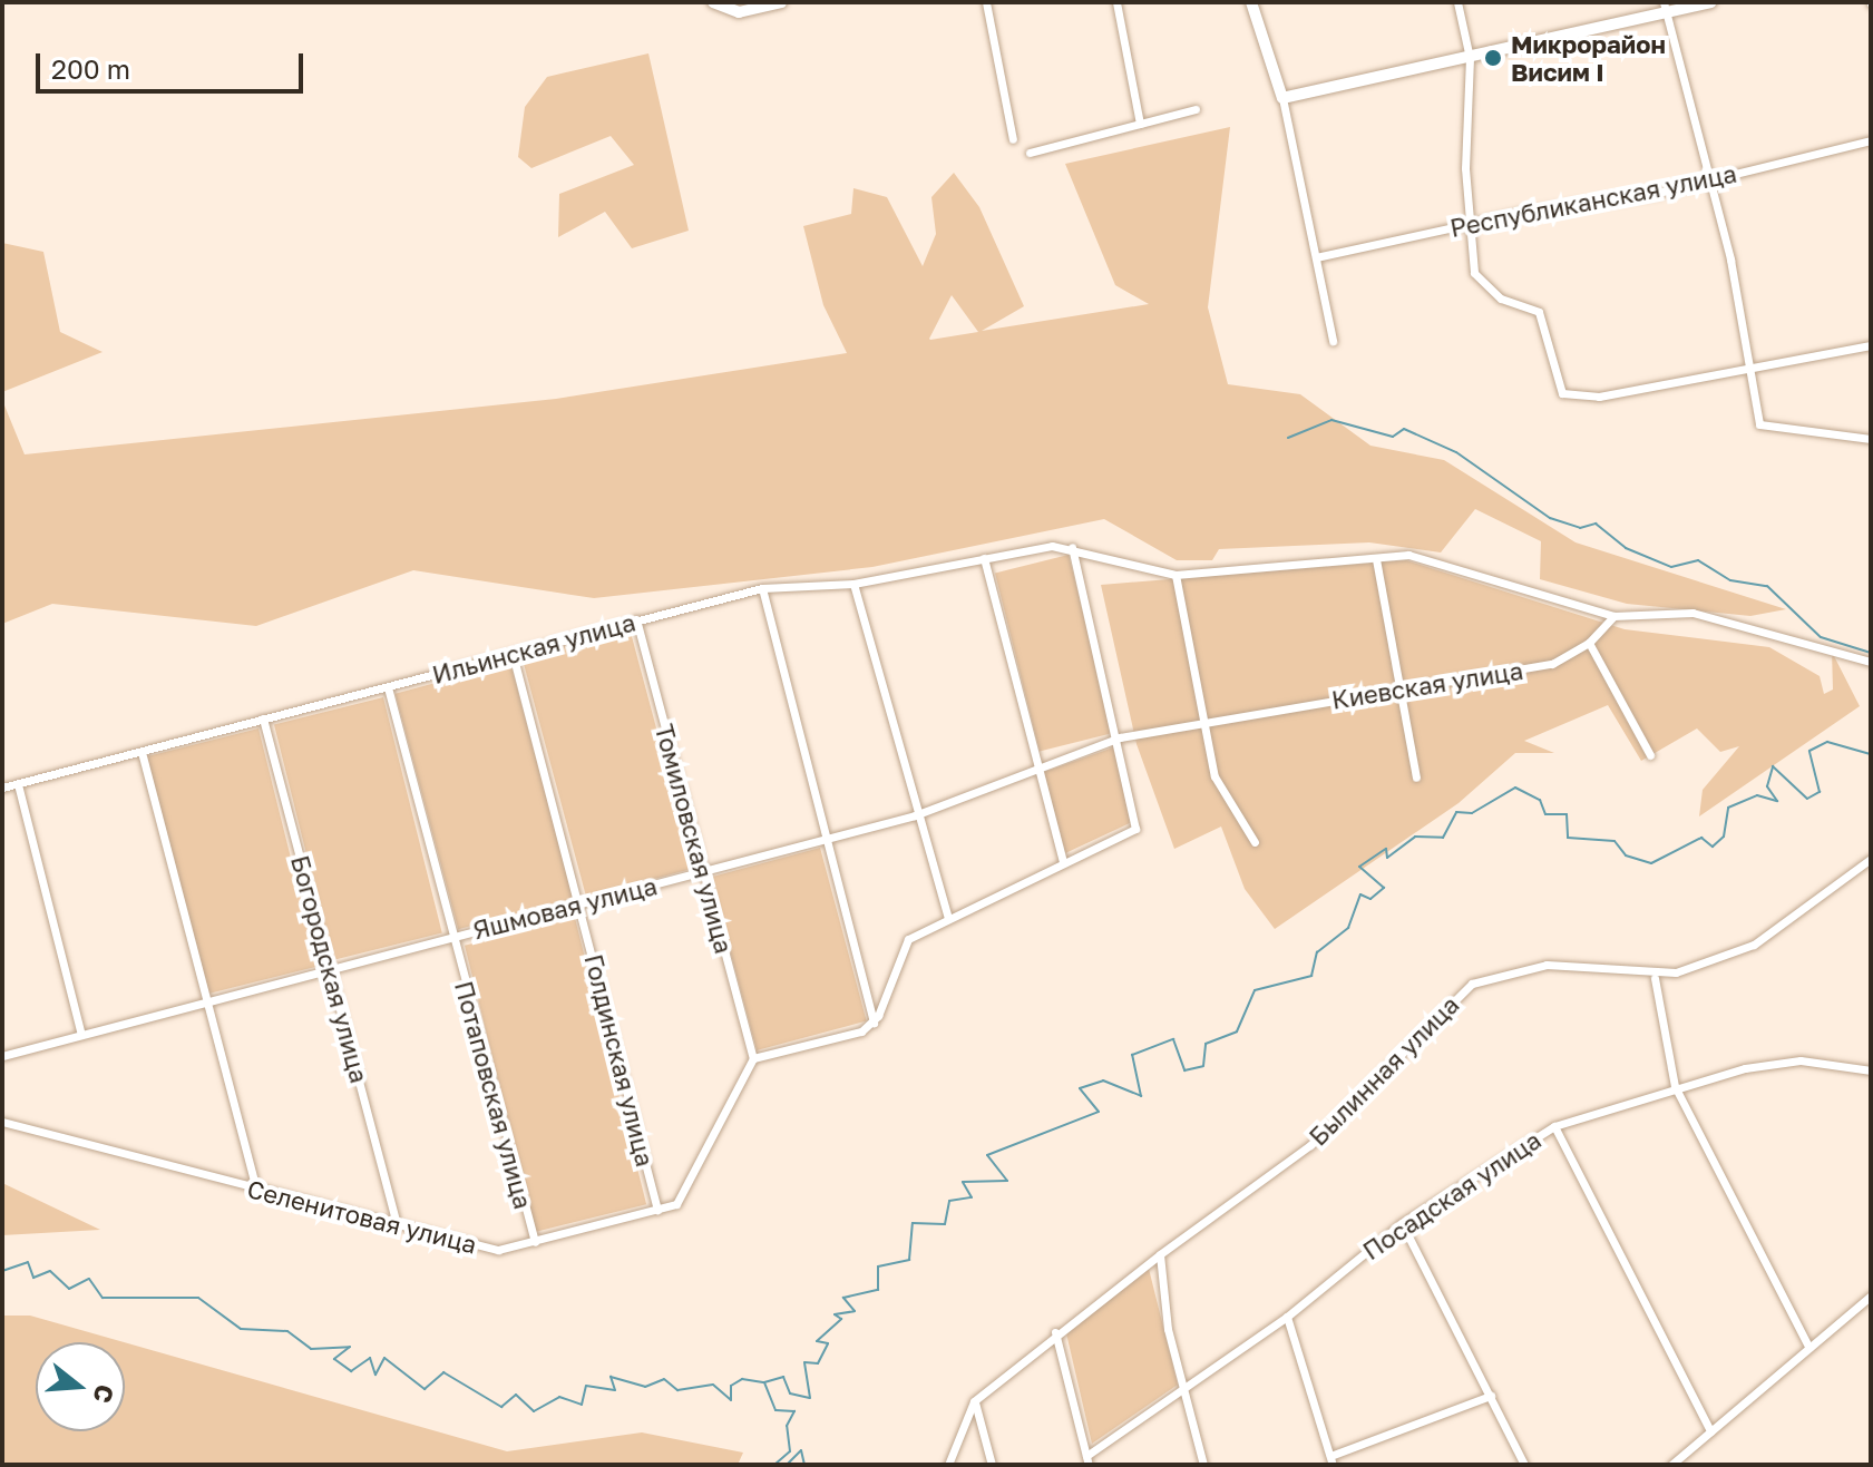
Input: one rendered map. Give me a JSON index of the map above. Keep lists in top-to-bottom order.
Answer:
{
  "streets": {
    "street": [
      "Республиканская улица",
      "Ильинская улица",
      "Киевская улица",
      "Томиловская улица",
      "Яшмовая улица",
      "Богородская улица",
      "Голдинская улица",
      "Былинная улица",
      "Потаповская улица",
      "Посадская улица",
      "Селенитовая улица"
    ]
  },
  "crossings": [
    ["Ильинская улица", "Томиловская улица"],
    ["Ильинская улица", "Богородская улица"],
    ["Ильинская улица", "Голдинская улица"],
    ["Ильинская улица", "Потаповская улица"],
    ["Киевская улица", "Яшмовая улица"],
    ["Томиловская улица", "Яшмовая улица"],
    ["Томиловская улица", "Селенитовая улица"],
    ["Яшмовая улица", "Богородская улица"],
    ["Яшмовая улица", "Голдинская улица"],
    ["Яшмовая улица", "Потаповская улица"],
    ["Богородская улица", "Селенитовая улица"],
    ["Голдинская улица", "Селенитовая улица"],
    ["Потаповская улица", "Селенитовая улица"]
  ],
  "places": ["Микрорайон Висим I"],
  "scale_bar": "200 m",
  "north": "right"
}
